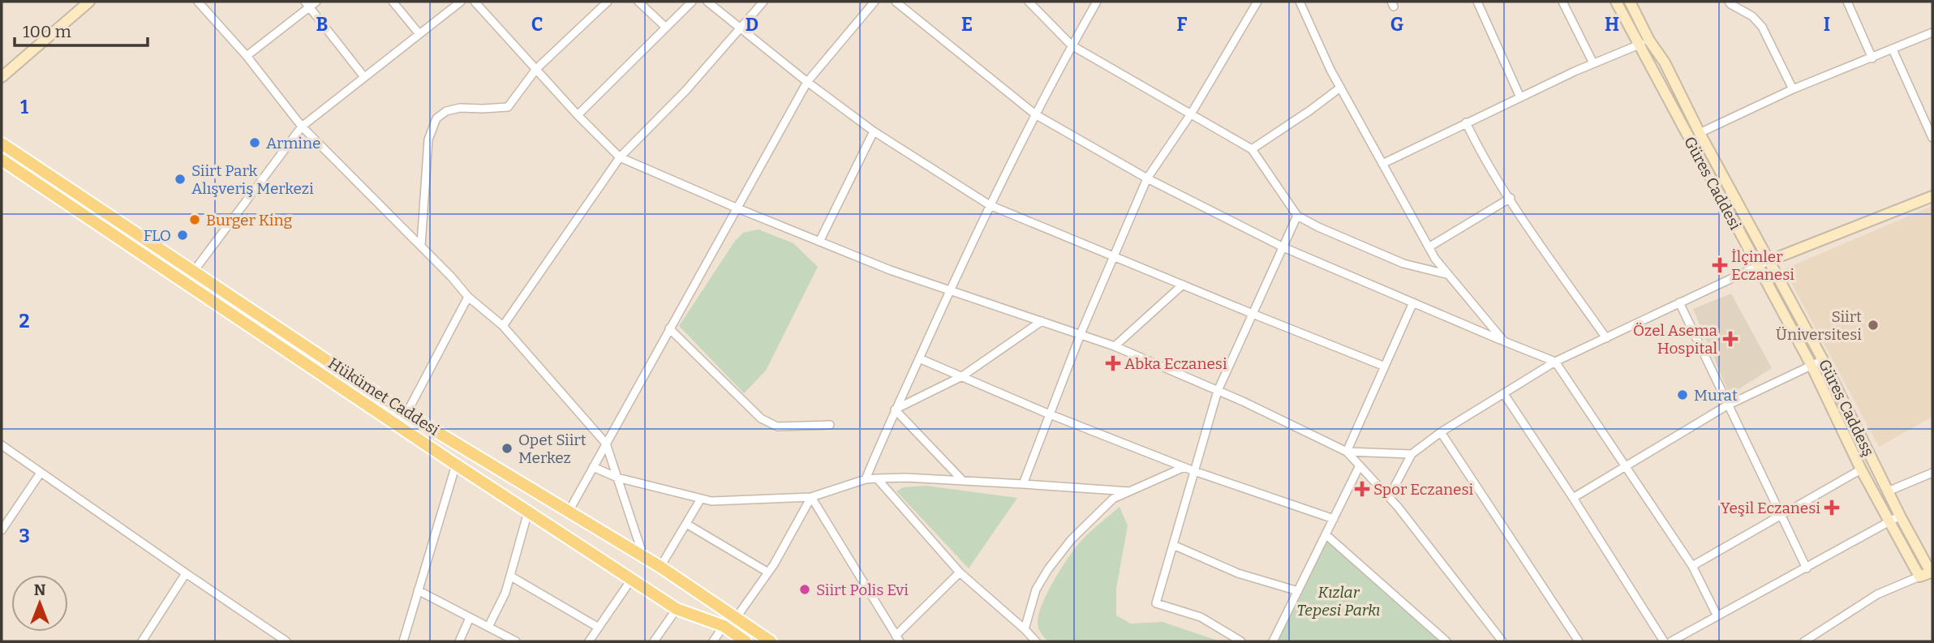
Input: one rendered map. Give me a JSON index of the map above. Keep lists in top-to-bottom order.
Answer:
{
  "streets": {
    "main road": ["Hükümet Caddesi"],
    "street": ["Güres Caddesi", "Güres Caddesş"]
  },
  "crossings": [
    ["Güres Caddesi", "Güres Caddesş"]
  ],
  "parks": ["Kızlar Tepesi Parkı"],
  "places": {
    "other": [
      "Armine",
      "Siirt Park Alışveriş Merkezi",
      "Burger King",
      "FLO",
      "Siirt Üniversitesi",
      "Murat",
      "Opet Siirt Merkez",
      "Siirt Polis Evi"
    ],
    "health": [
      "İlçinler Eczanesi",
      "Özel Asema Hospital",
      "Abka Eczanesi",
      "Spor Eczanesi",
      "Yeşil Eczanesi"
    ]
  },
  "scale_bar": "100 m",
  "north": "top",
  "grid": {
    "columns": [
      "B",
      "C",
      "D",
      "E",
      "F",
      "G",
      "H",
      "I"
    ],
    "rows": ["1", "2", "3"]
  }
}
